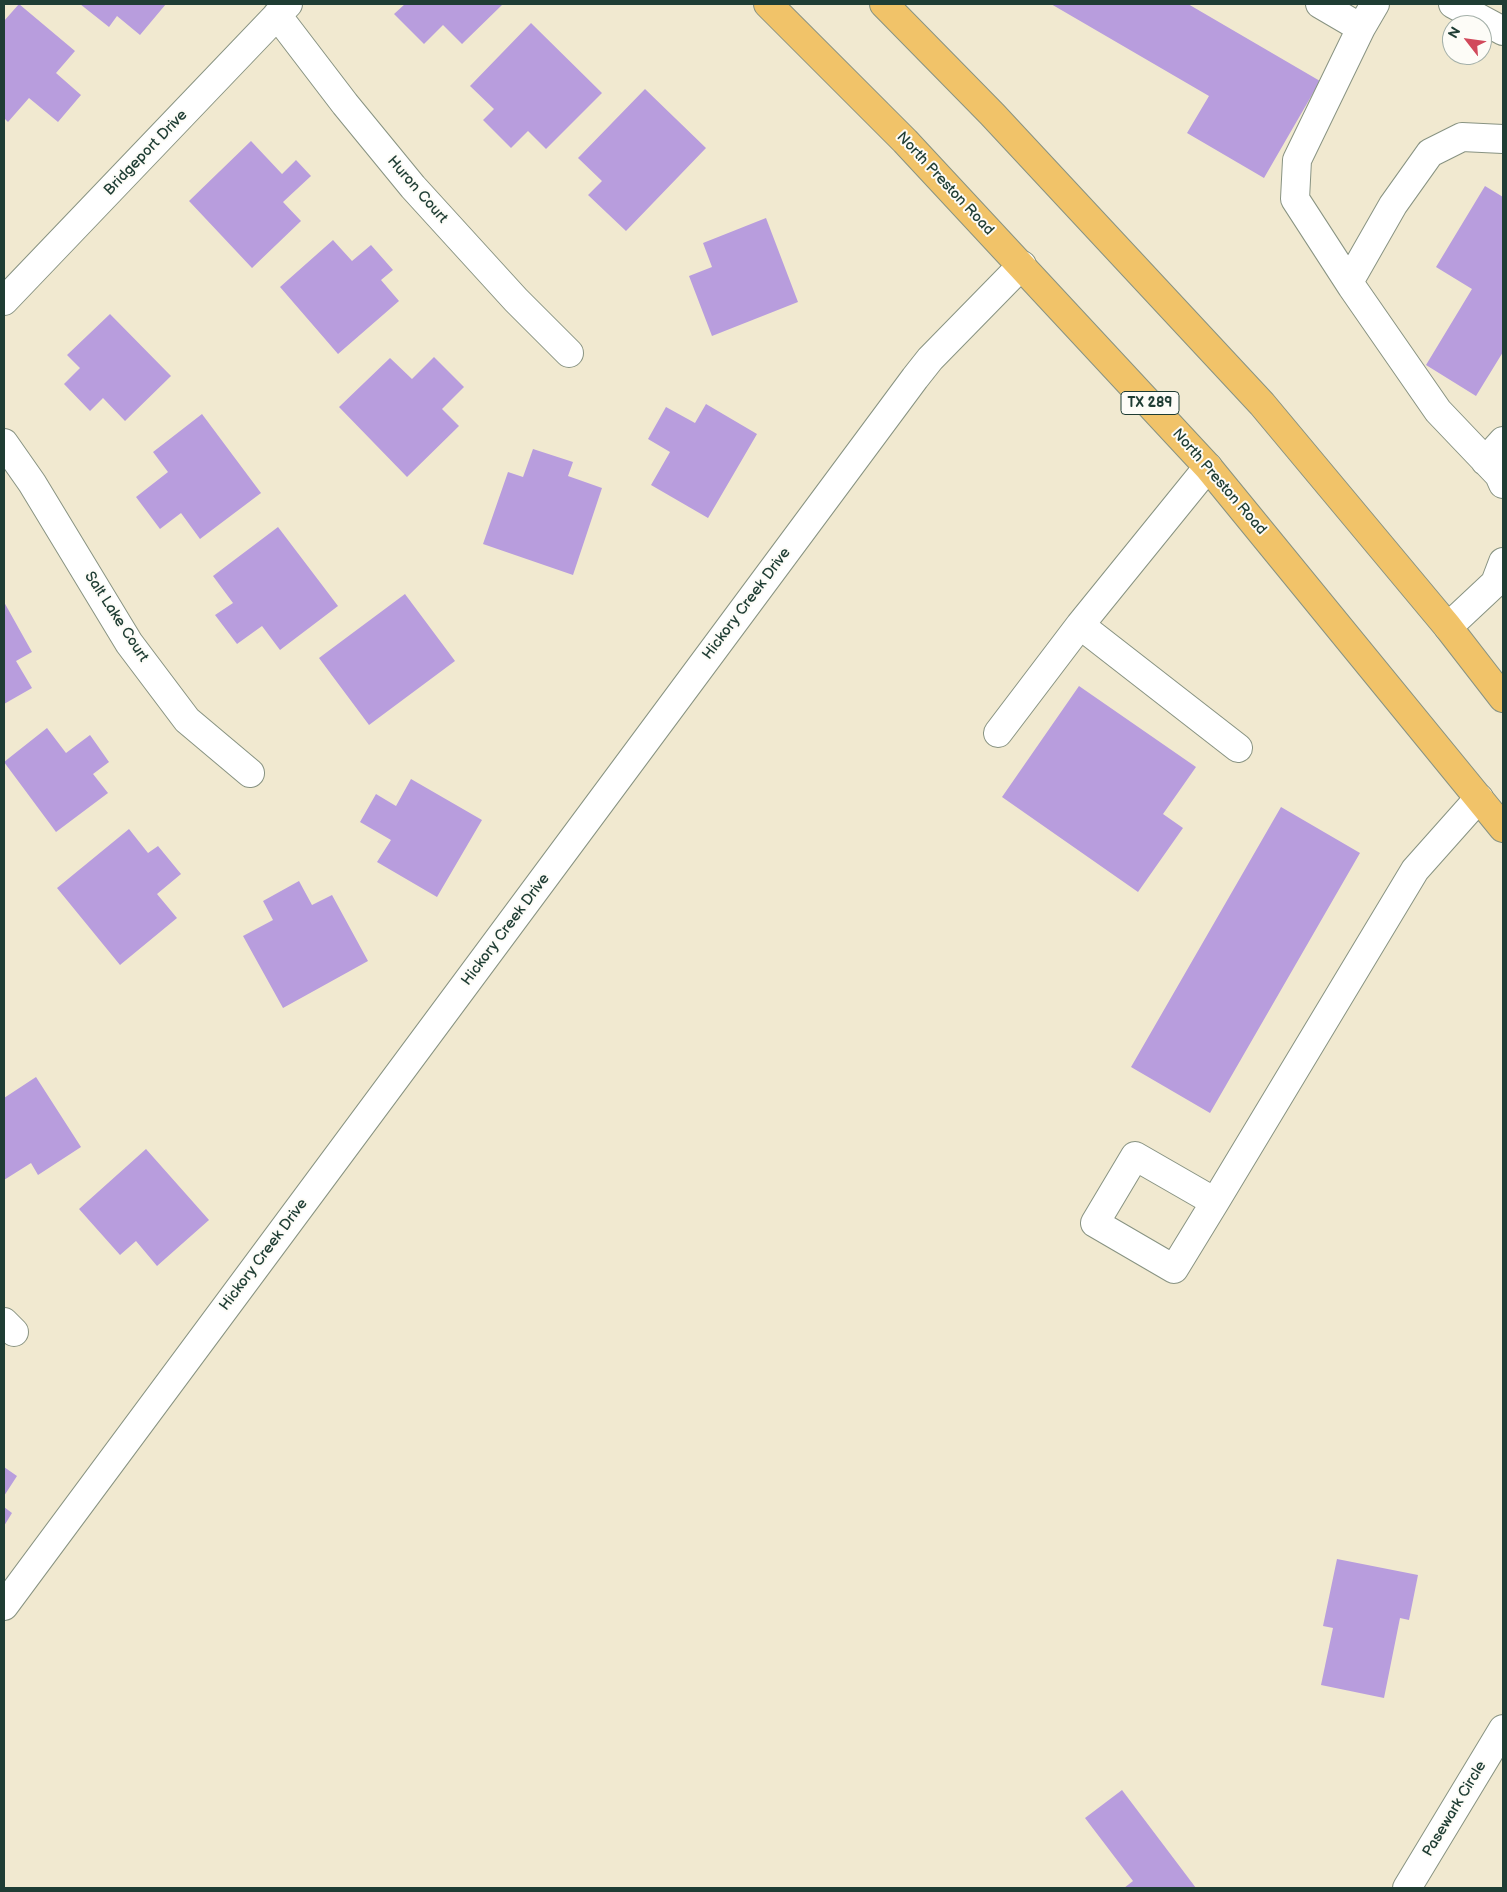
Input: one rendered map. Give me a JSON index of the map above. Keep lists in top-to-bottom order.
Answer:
{
  "streets": {
    "main road": ["North Preston Road", "TX 289"],
    "street": [
      "Bridgeport Drive",
      "Huron Court",
      "Hickory Creek Drive",
      "Salt Lake Court",
      "Pasewark Circle"
    ]
  },
  "crossings": [
    ["Bridgeport Drive", "Huron Court"],
    ["North Preston Road", "Hickory Creek Drive"]
  ],
  "north": "top left"
}
